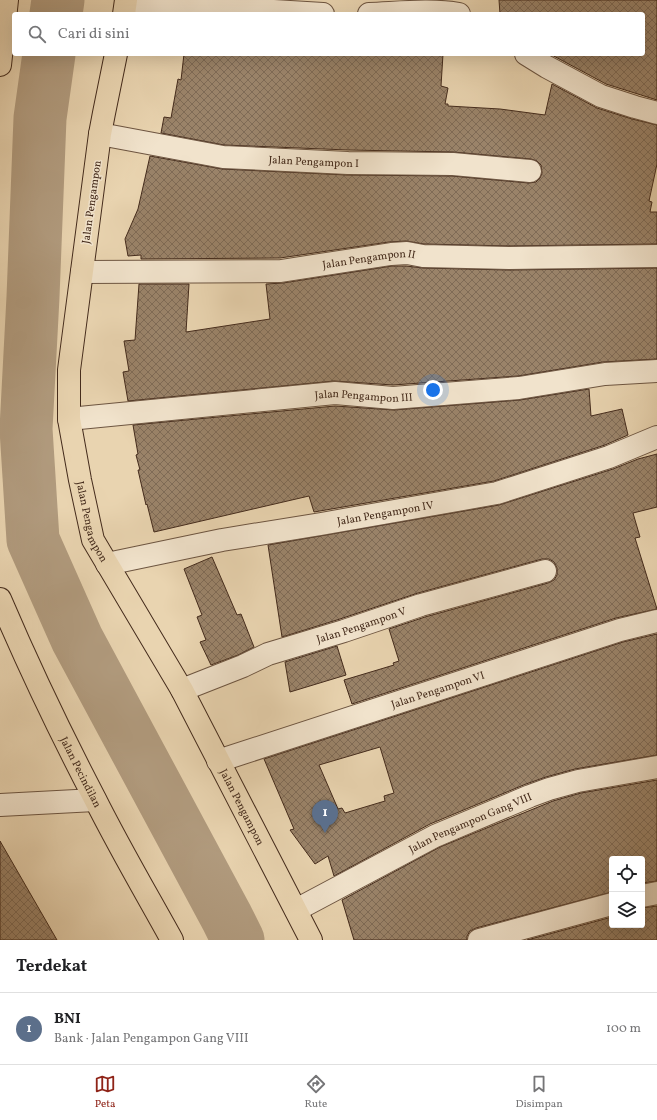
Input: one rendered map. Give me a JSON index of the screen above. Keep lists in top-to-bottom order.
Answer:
{
  "streets": {
    "main road": ["Jalan Pengampon", "Jalan Pecindilan"],
    "street": [
      "Jalan Pengampon I",
      "Jalan Pengampon II",
      "Jalan Pengampon III",
      "Jalan Pengampon IV",
      "Jalan Pengampon V",
      "Jalan Pengampon VI",
      "Jalan Pengampon Gang VIII"
    ]
  },
  "crossings": [
    ["Jalan Pengampon I", "Jalan Pengampon"],
    ["Jalan Pengampon", "Jalan Pengampon II"],
    ["Jalan Pengampon", "Jalan Pengampon III"],
    ["Jalan Pengampon", "Jalan Pengampon IV"],
    ["Jalan Pengampon", "Jalan Pengampon V"],
    ["Jalan Pengampon", "Jalan Pengampon VI"],
    ["Jalan Pengampon", "Jalan Pengampon Gang VIII"]
  ],
  "page": {
    "search": "Cari di sini",
    "pins": "1",
    "heading": "Terdekat",
    "list": [
      {
        "mark": "1",
        "name": "BNI",
        "note": "Bank · Jalan Pengampon Gang VIII",
        "value": "100 m"
      }
    ],
    "nav": ["Peta", "Rute", "Disimpan"]
  }
}
